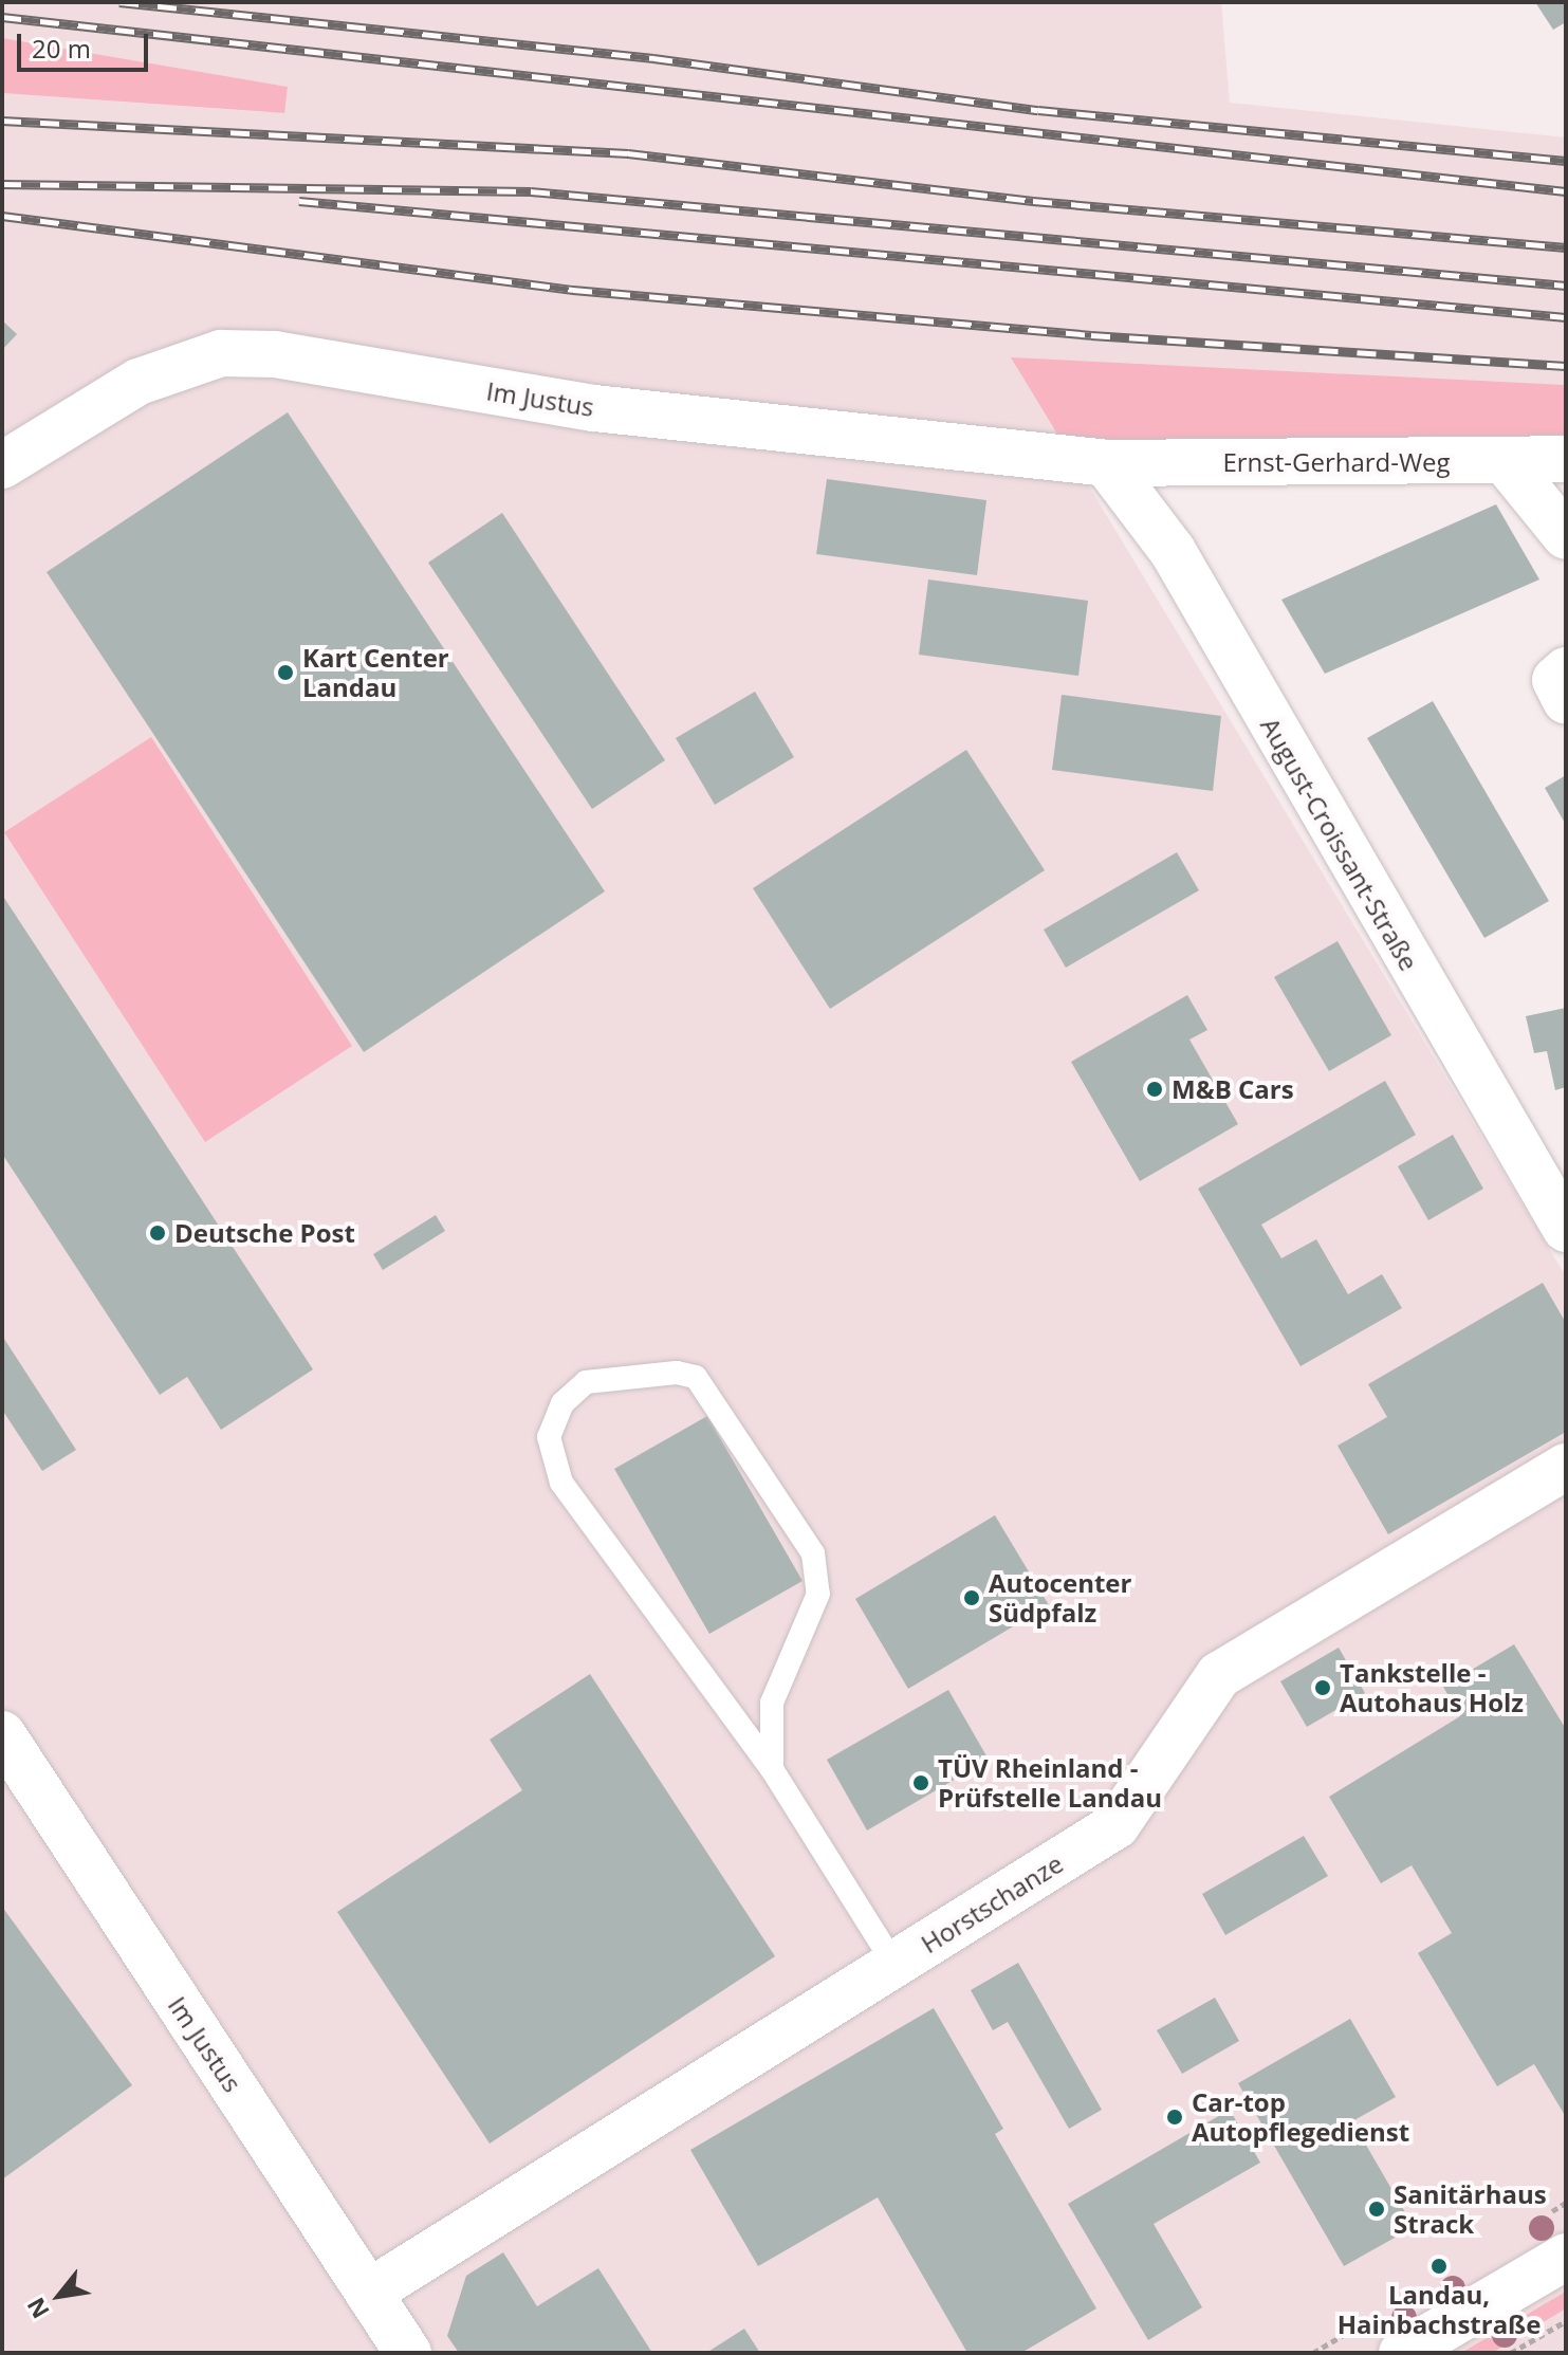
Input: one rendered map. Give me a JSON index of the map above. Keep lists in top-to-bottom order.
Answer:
{
  "streets": {
    "street": [
      "Im Justus",
      "Ernst-Gerhard-Weg",
      "August-Croissant-Straße",
      "Horstschanze"
    ]
  },
  "crossings": [
    ["Im Justus", "Ernst-Gerhard-Weg"],
    ["Im Justus", "August-Croissant-Straße"],
    ["Im Justus", "Horstschanze"],
    ["Ernst-Gerhard-Weg", "August-Croissant-Straße"]
  ],
  "places": [
    "Kart Center Landau",
    "M&B Cars",
    "Deutsche Post",
    "Autocenter Südpfalz",
    "Tankstelle - Autohaus Holz",
    "TÜV Rheinland - Prüfstelle Landau",
    "Car-top Autopflegedienst",
    "Sanitärhaus Strack",
    "Landau, Hainbachstraße"
  ],
  "scale_bar": "20 m",
  "north": "bottom left"
}
